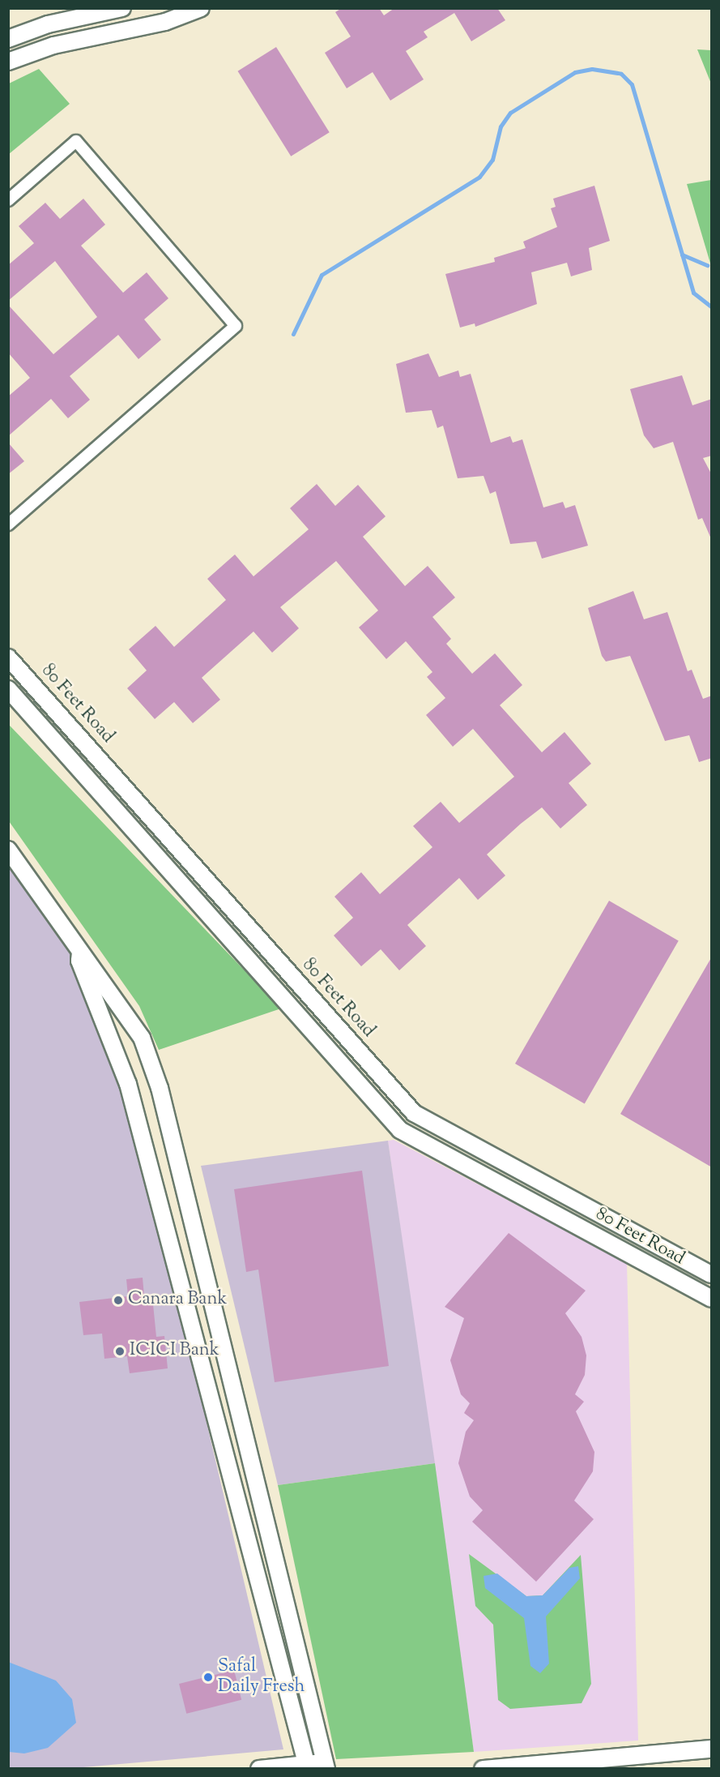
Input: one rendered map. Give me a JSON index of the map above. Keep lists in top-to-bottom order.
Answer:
{
  "streets": {
    "street": ["80 Feet Road"]
  },
  "places": ["Canara Bank", "ICICI Bank", "Safal Daily Fresh"]
}
